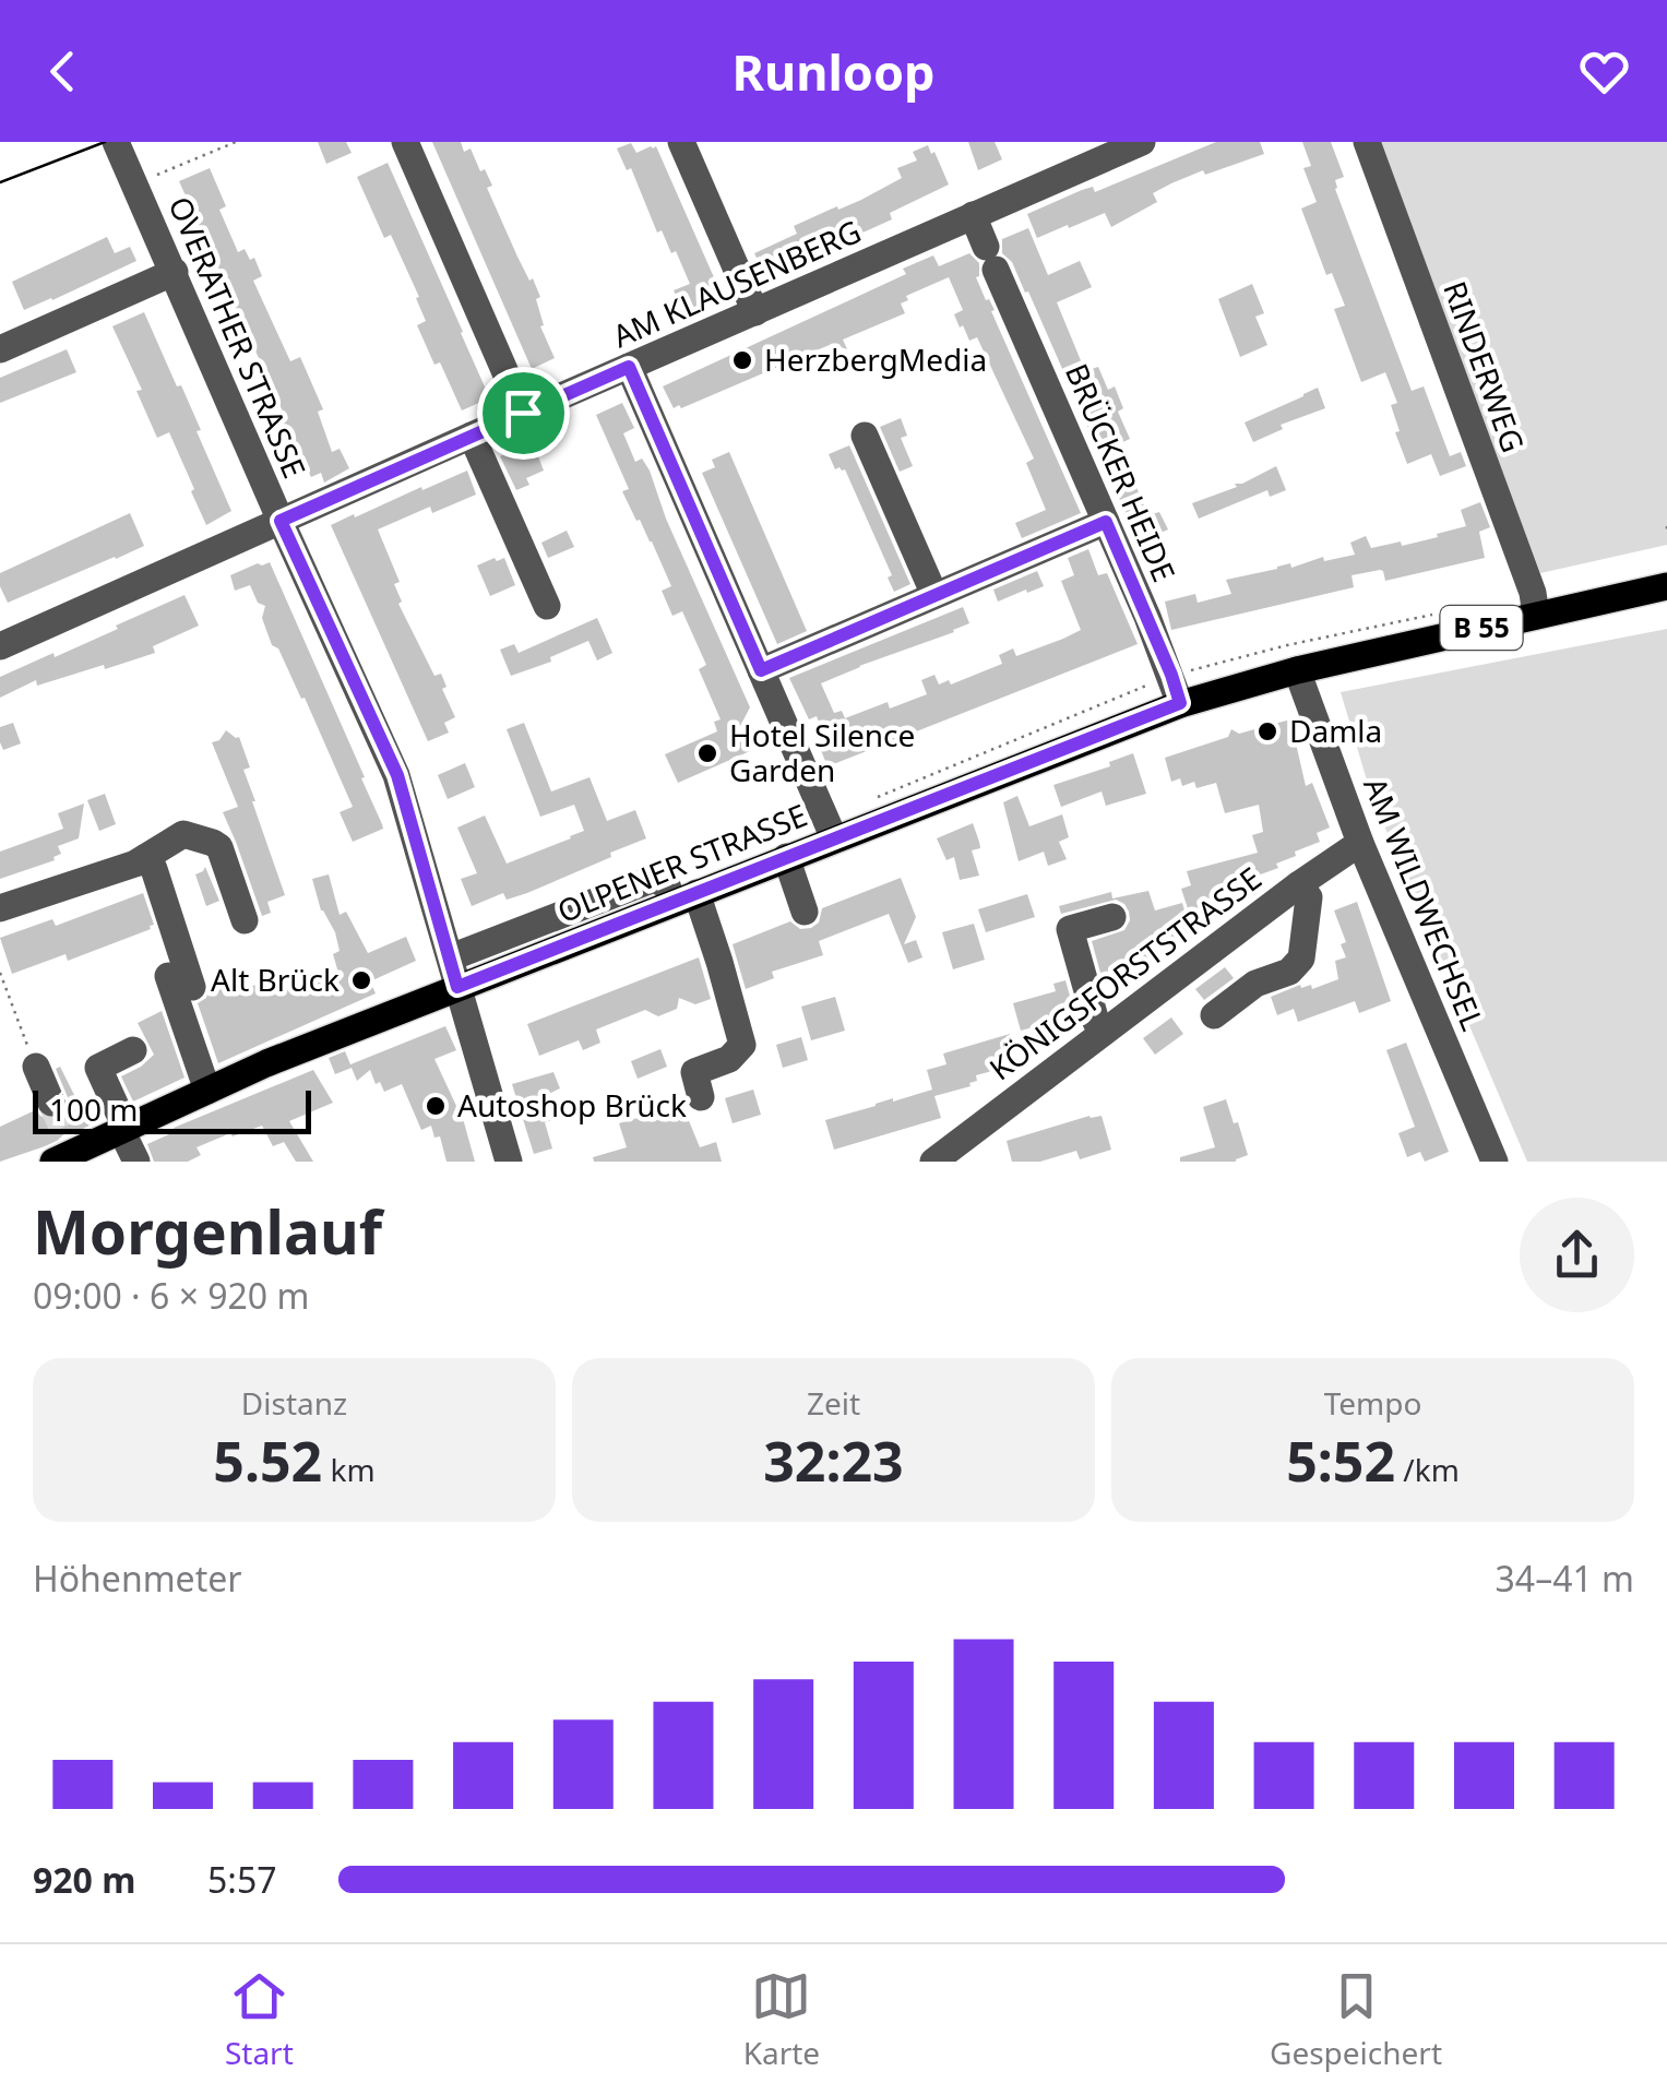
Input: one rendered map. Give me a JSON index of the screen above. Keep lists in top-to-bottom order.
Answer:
{
  "streets": {
    "main road": ["B 55", "OLPENER STRASSE"],
    "street": [
      "AM KLAUSENBERG",
      "OVERATHER STRASSE",
      "RINDERWEG",
      "BRÜCKER HEIDE",
      "AM WILDWECHSEL",
      "KÖNIGSFORSTSTRASSE"
    ]
  },
  "crossings": [
    ["AM KLAUSENBERG", "OVERATHER STRASSE"],
    ["AM KLAUSENBERG", "BRÜCKER HEIDE"],
    ["OVERATHER STRASSE", "OLPENER STRASSE"],
    ["RINDERWEG", "OLPENER STRASSE"],
    ["BRÜCKER HEIDE", "OLPENER STRASSE"],
    ["OLPENER STRASSE", "AM WILDWECHSEL"],
    ["AM WILDWECHSEL", "KÖNIGSFORSTSTRASSE"]
  ],
  "places": [
    "HerzbergMedia",
    "Damla",
    "Hotel Silence Garden",
    "Alt Brück",
    "Autoshop Brück"
  ],
  "scale_bar": "100 m",
  "page": {
    "header": "Runloop",
    "scale": "100 m",
    "heading": ["Morgenlauf", "09:00 · 6 × 920 m"],
    "stats": [
      ["Distanz", "5.52 km"],
      ["Zeit", "32:23"],
      ["Tempo", "5:52 /km"]
    ],
    "chart": ["Höhenmeter", "34–41 m"],
    "list": [
      {
        "name": "920 m",
        "note": "5:57"
      }
    ],
    "tabs": ["Start", "Karte", "Gespeichert"]
  }
}
